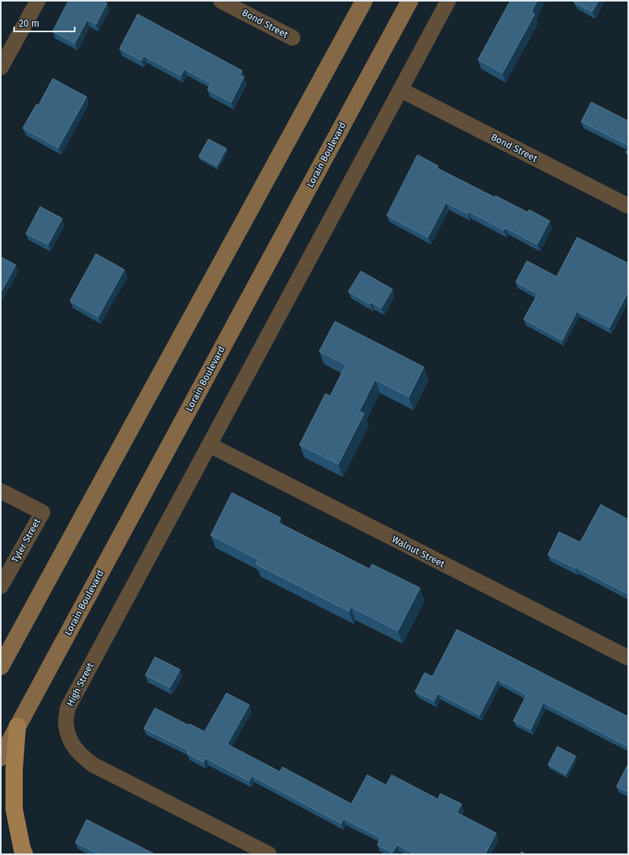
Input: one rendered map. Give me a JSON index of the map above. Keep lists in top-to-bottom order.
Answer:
{
  "streets": {
    "main road": ["Lorain Boulevard"],
    "street": [
      "Bond Street",
      "Tyler Street",
      "Walnut Street",
      "High Street"
    ]
  },
  "crossings": [
    ["Walnut Street", "High Street"]
  ],
  "scale_bar": "20 m"
}
